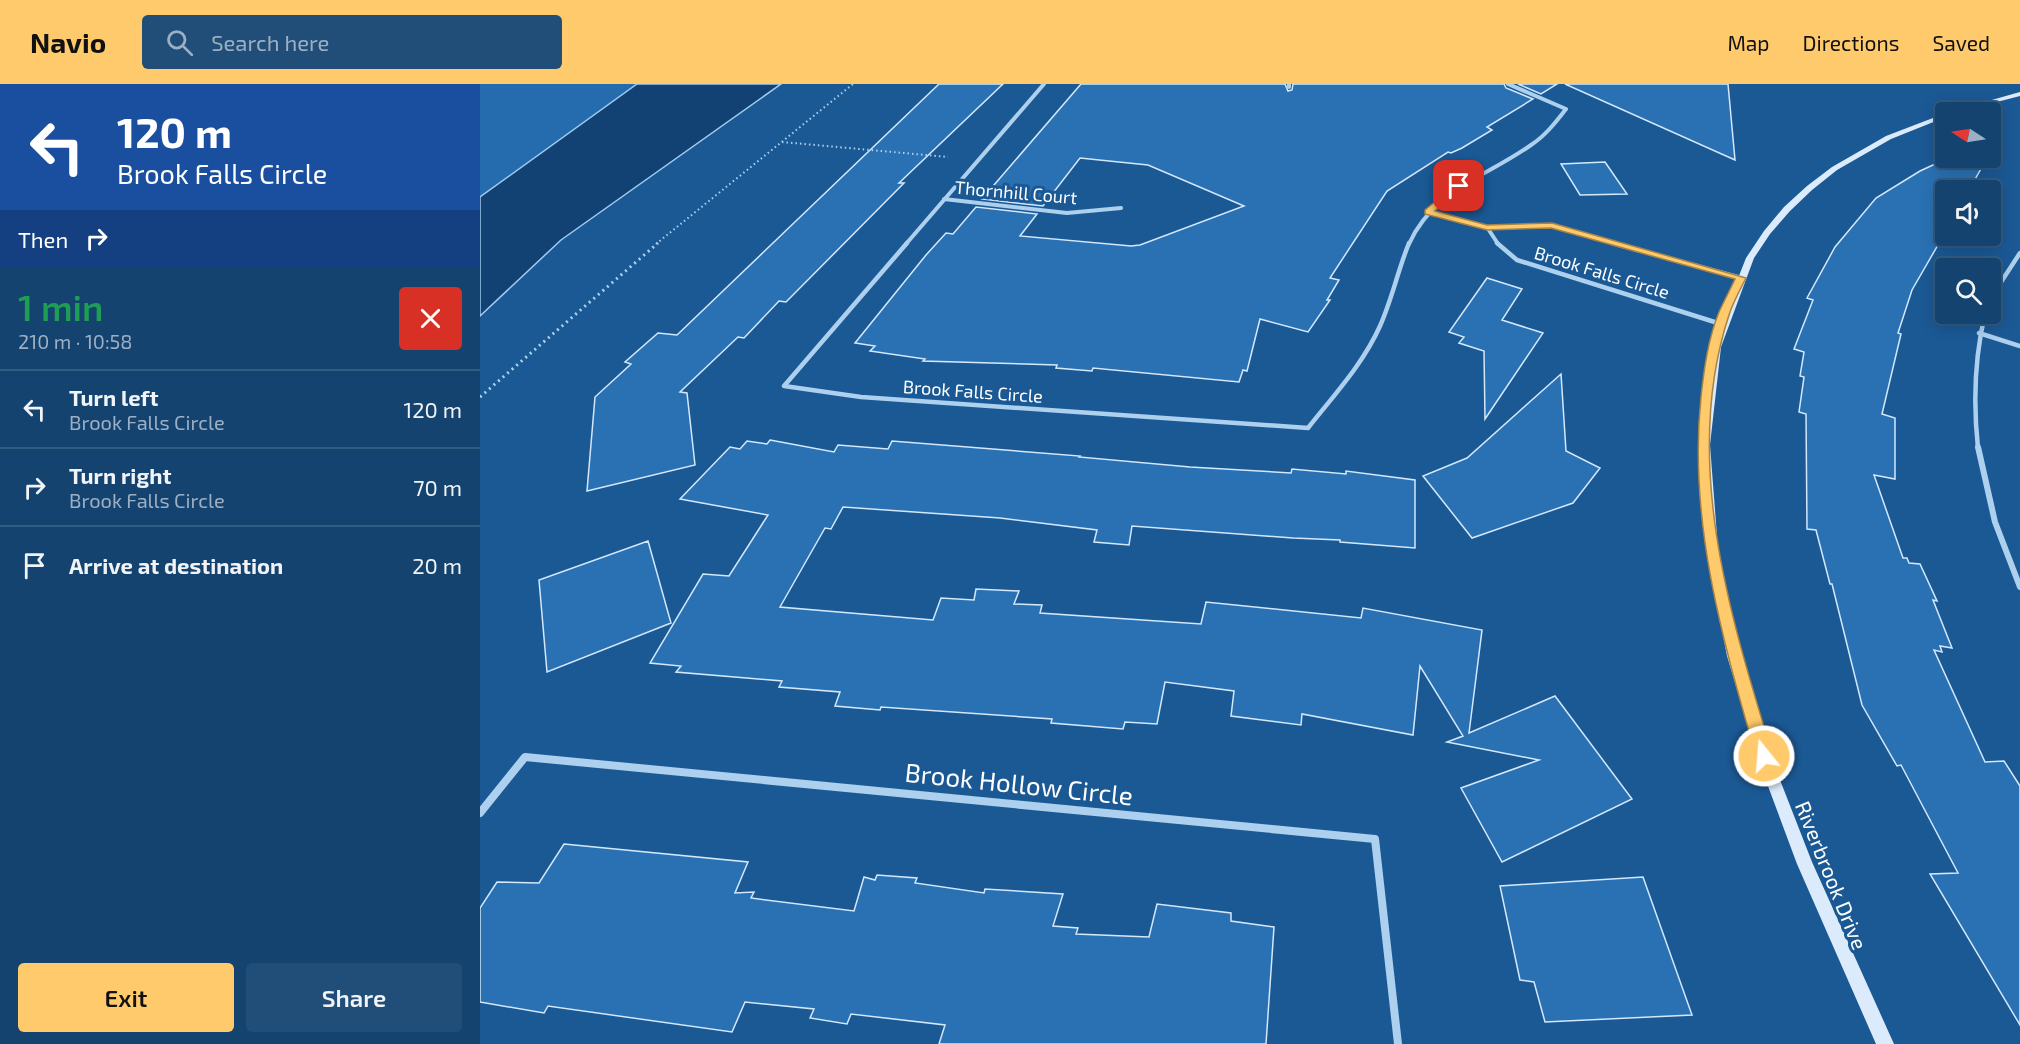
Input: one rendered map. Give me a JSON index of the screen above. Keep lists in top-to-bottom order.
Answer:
{
  "streets": {
    "street": [
      "Thornhill Court",
      "Brook Falls Circle",
      "Brook Hollow Circle",
      "Riverbrook Drive"
    ]
  },
  "crossings": [
    ["Thornhill Court", "Brook Falls Circle"],
    ["Brook Falls Circle", "Riverbrook Drive"]
  ],
  "north": "left",
  "page": {
    "header": "Navio",
    "search": "Search here",
    "nav": ["Map", "Directions", "Saved"],
    "turn": ["120 m", "Brook Falls Circle"],
    "then": "Then",
    "heading": ["1 min", "210 m · 10:58"],
    "list": [
      {
        "name": "Turn left",
        "note": "Brook Falls Circle",
        "value": "120 m"
      },
      {
        "name": "Turn right",
        "note": "Brook Falls Circle",
        "value": "70 m"
      },
      {
        "name": "Arrive at destination",
        "value": "20 m"
      }
    ],
    "buttons": ["Exit", "Share"]
  }
}
